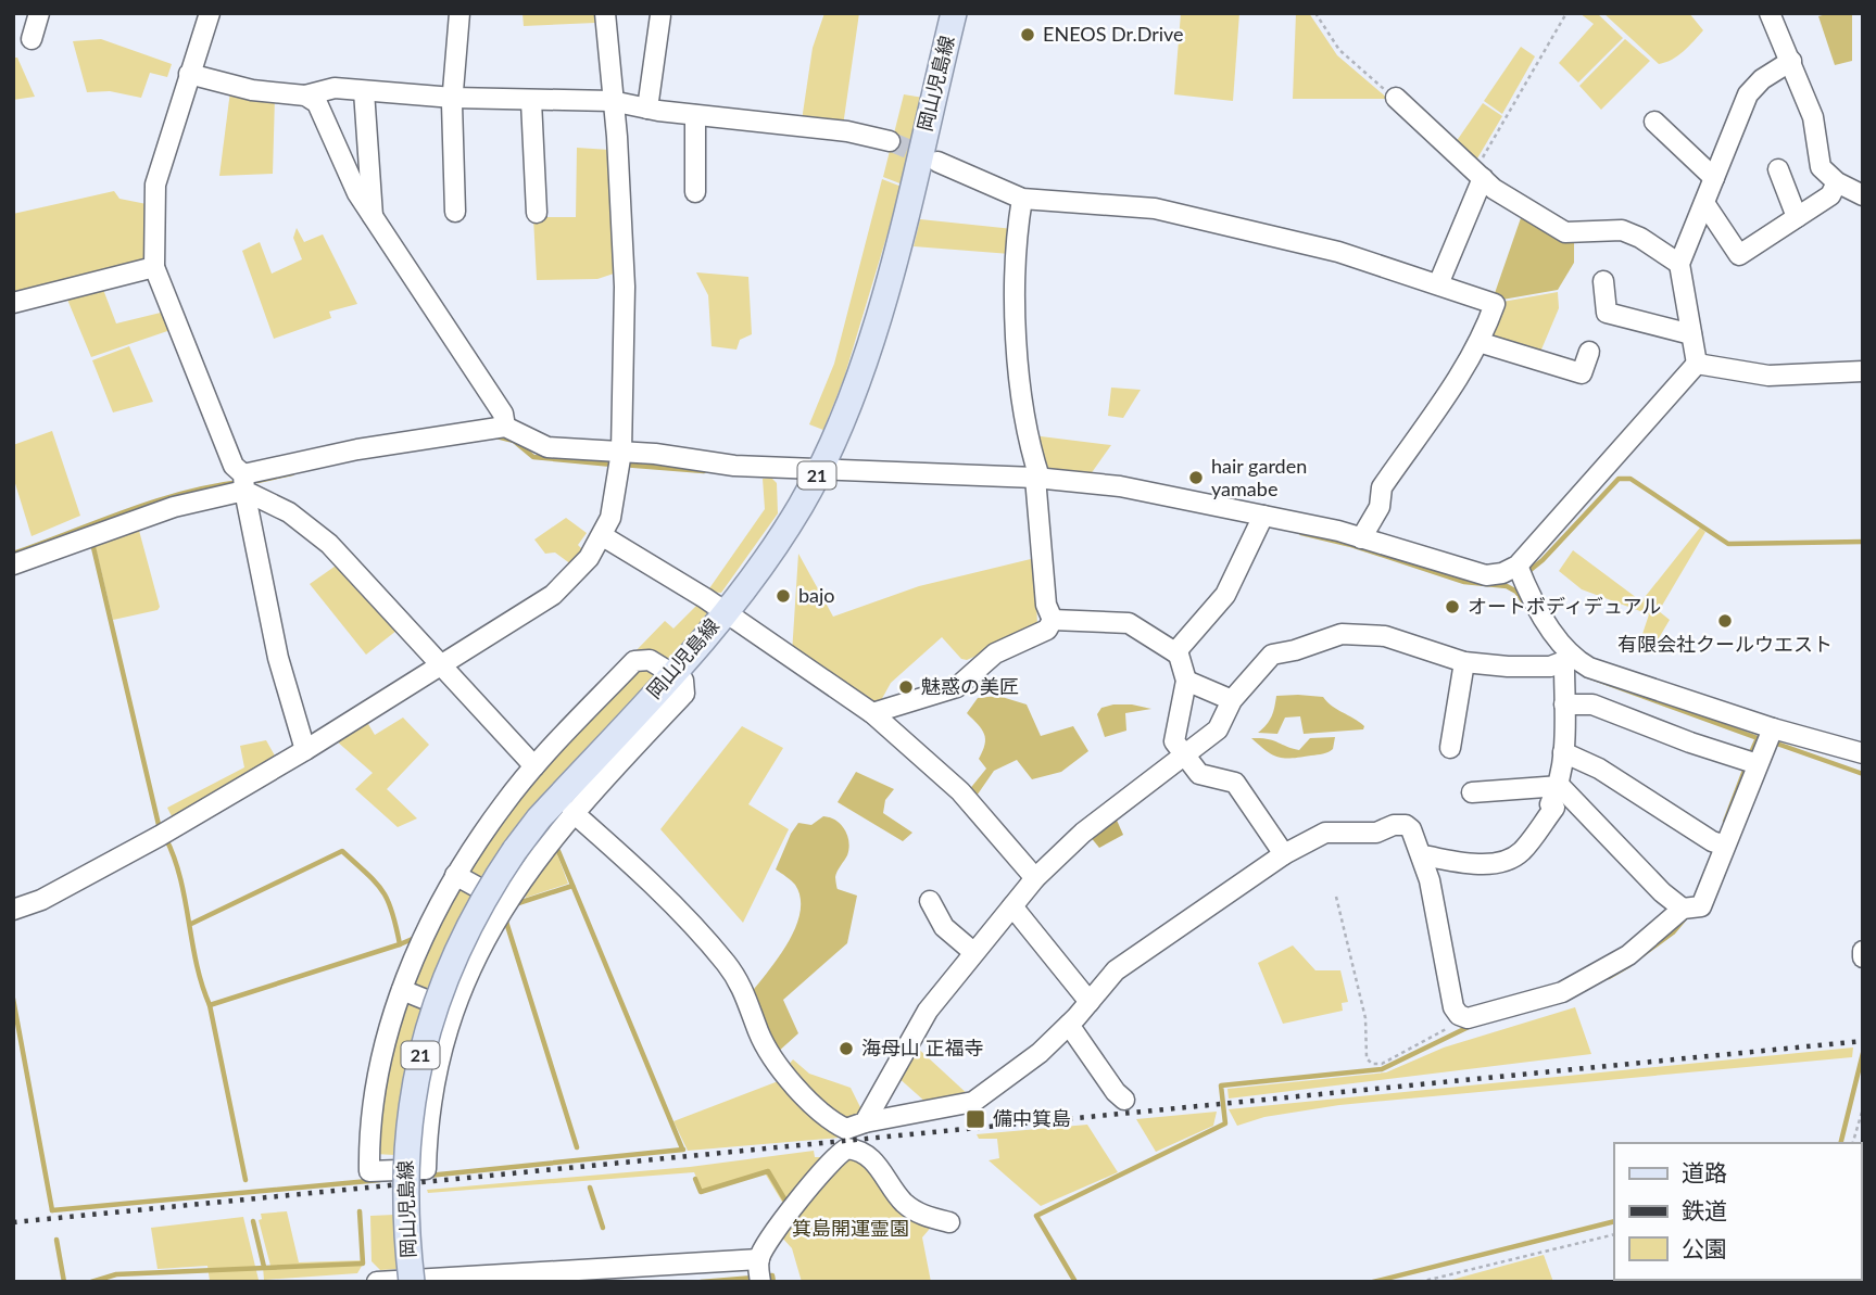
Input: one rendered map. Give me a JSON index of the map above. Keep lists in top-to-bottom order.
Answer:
{
  "streets": {
    "main road": ["岡山児島線", "21"]
  },
  "parks": ["箕島開運霊園"],
  "places": {
    "other": [
      "ENEOS Dr.Drive",
      "hair garden yamabe",
      "bajo",
      "オートボディデュアル",
      "有限会社クールウエスト",
      "魅惑の美匠",
      "海母山 正福寺"
    ],
    "transit": ["備中箕島"]
  },
  "legend": ["道路", "鉄道", "公園"]
}
